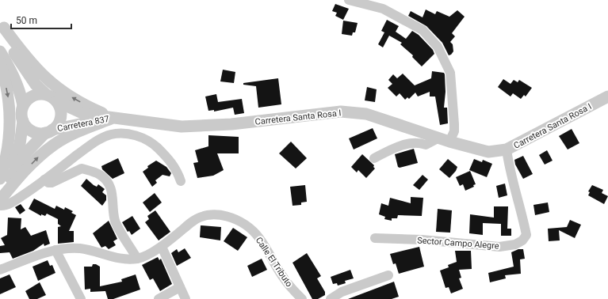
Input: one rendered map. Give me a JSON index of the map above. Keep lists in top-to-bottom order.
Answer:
{
  "streets": {
    "street": [
      "Carretera Santa Rosa I",
      "Carretera 837",
      "Sector Campo Alegre",
      "Calle El Tributo"
    ]
  },
  "crossings": [
    ["Carretera Santa Rosa I", "Carretera 837"],
    ["Carretera Santa Rosa I", "Sector Campo Alegre"]
  ],
  "scale_bar": "50 m"
}
